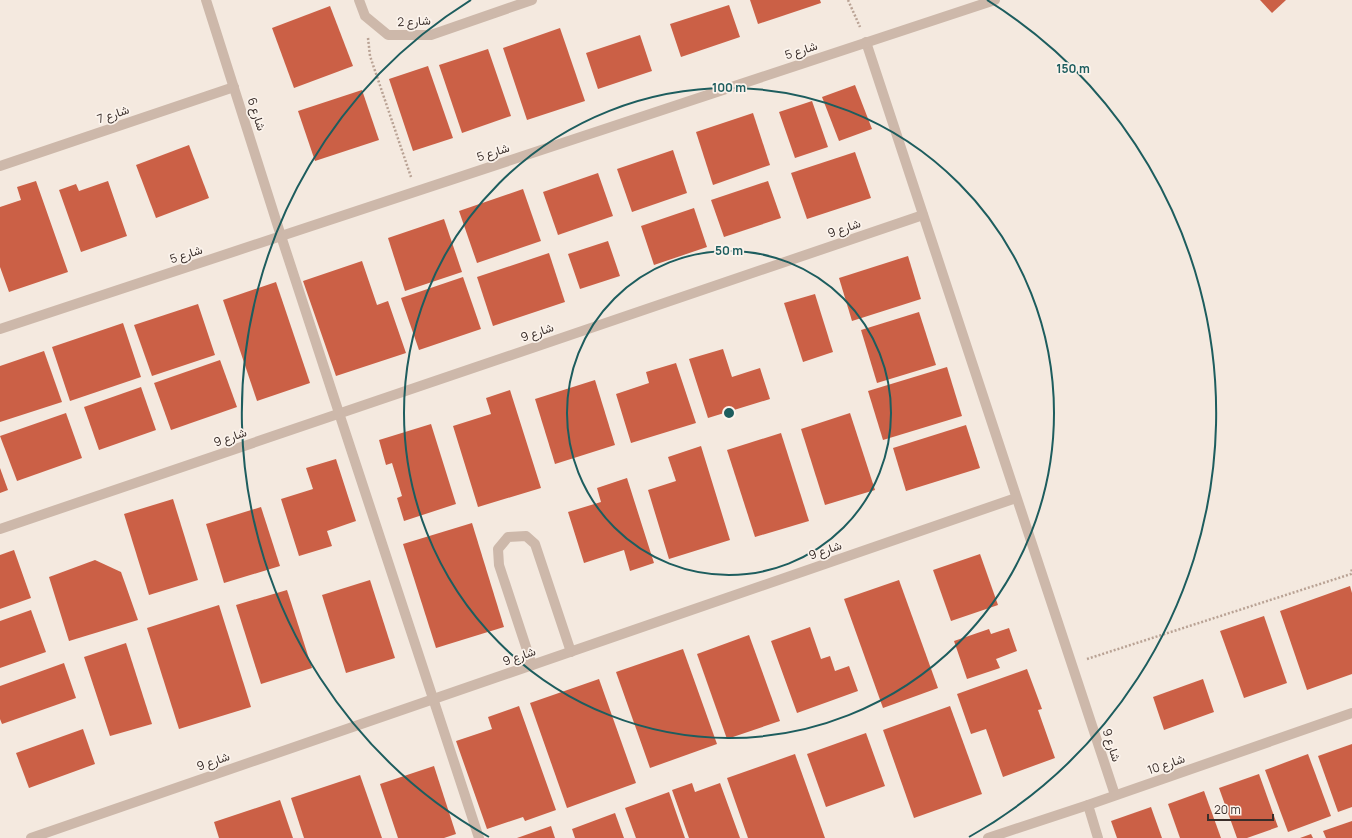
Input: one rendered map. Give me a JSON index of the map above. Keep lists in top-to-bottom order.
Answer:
{
  "streets": {
    "street": [
      "شارع 2",
      "شارع 5",
      "شارع 7",
      "شارع 6",
      "شارع 9",
      "شارع 10"
    ]
  },
  "crossings": [
    ["شارع 5", "شارع 6"],
    ["شارع 5", "شارع 9"],
    ["شارع 7", "شارع 6"],
    ["شارع 6", "شارع 9"],
    ["شارع 9", "شارع 10"]
  ],
  "scale_bar": "20 m",
  "rings": ["150 m", "100 m", "50 m"]
}
